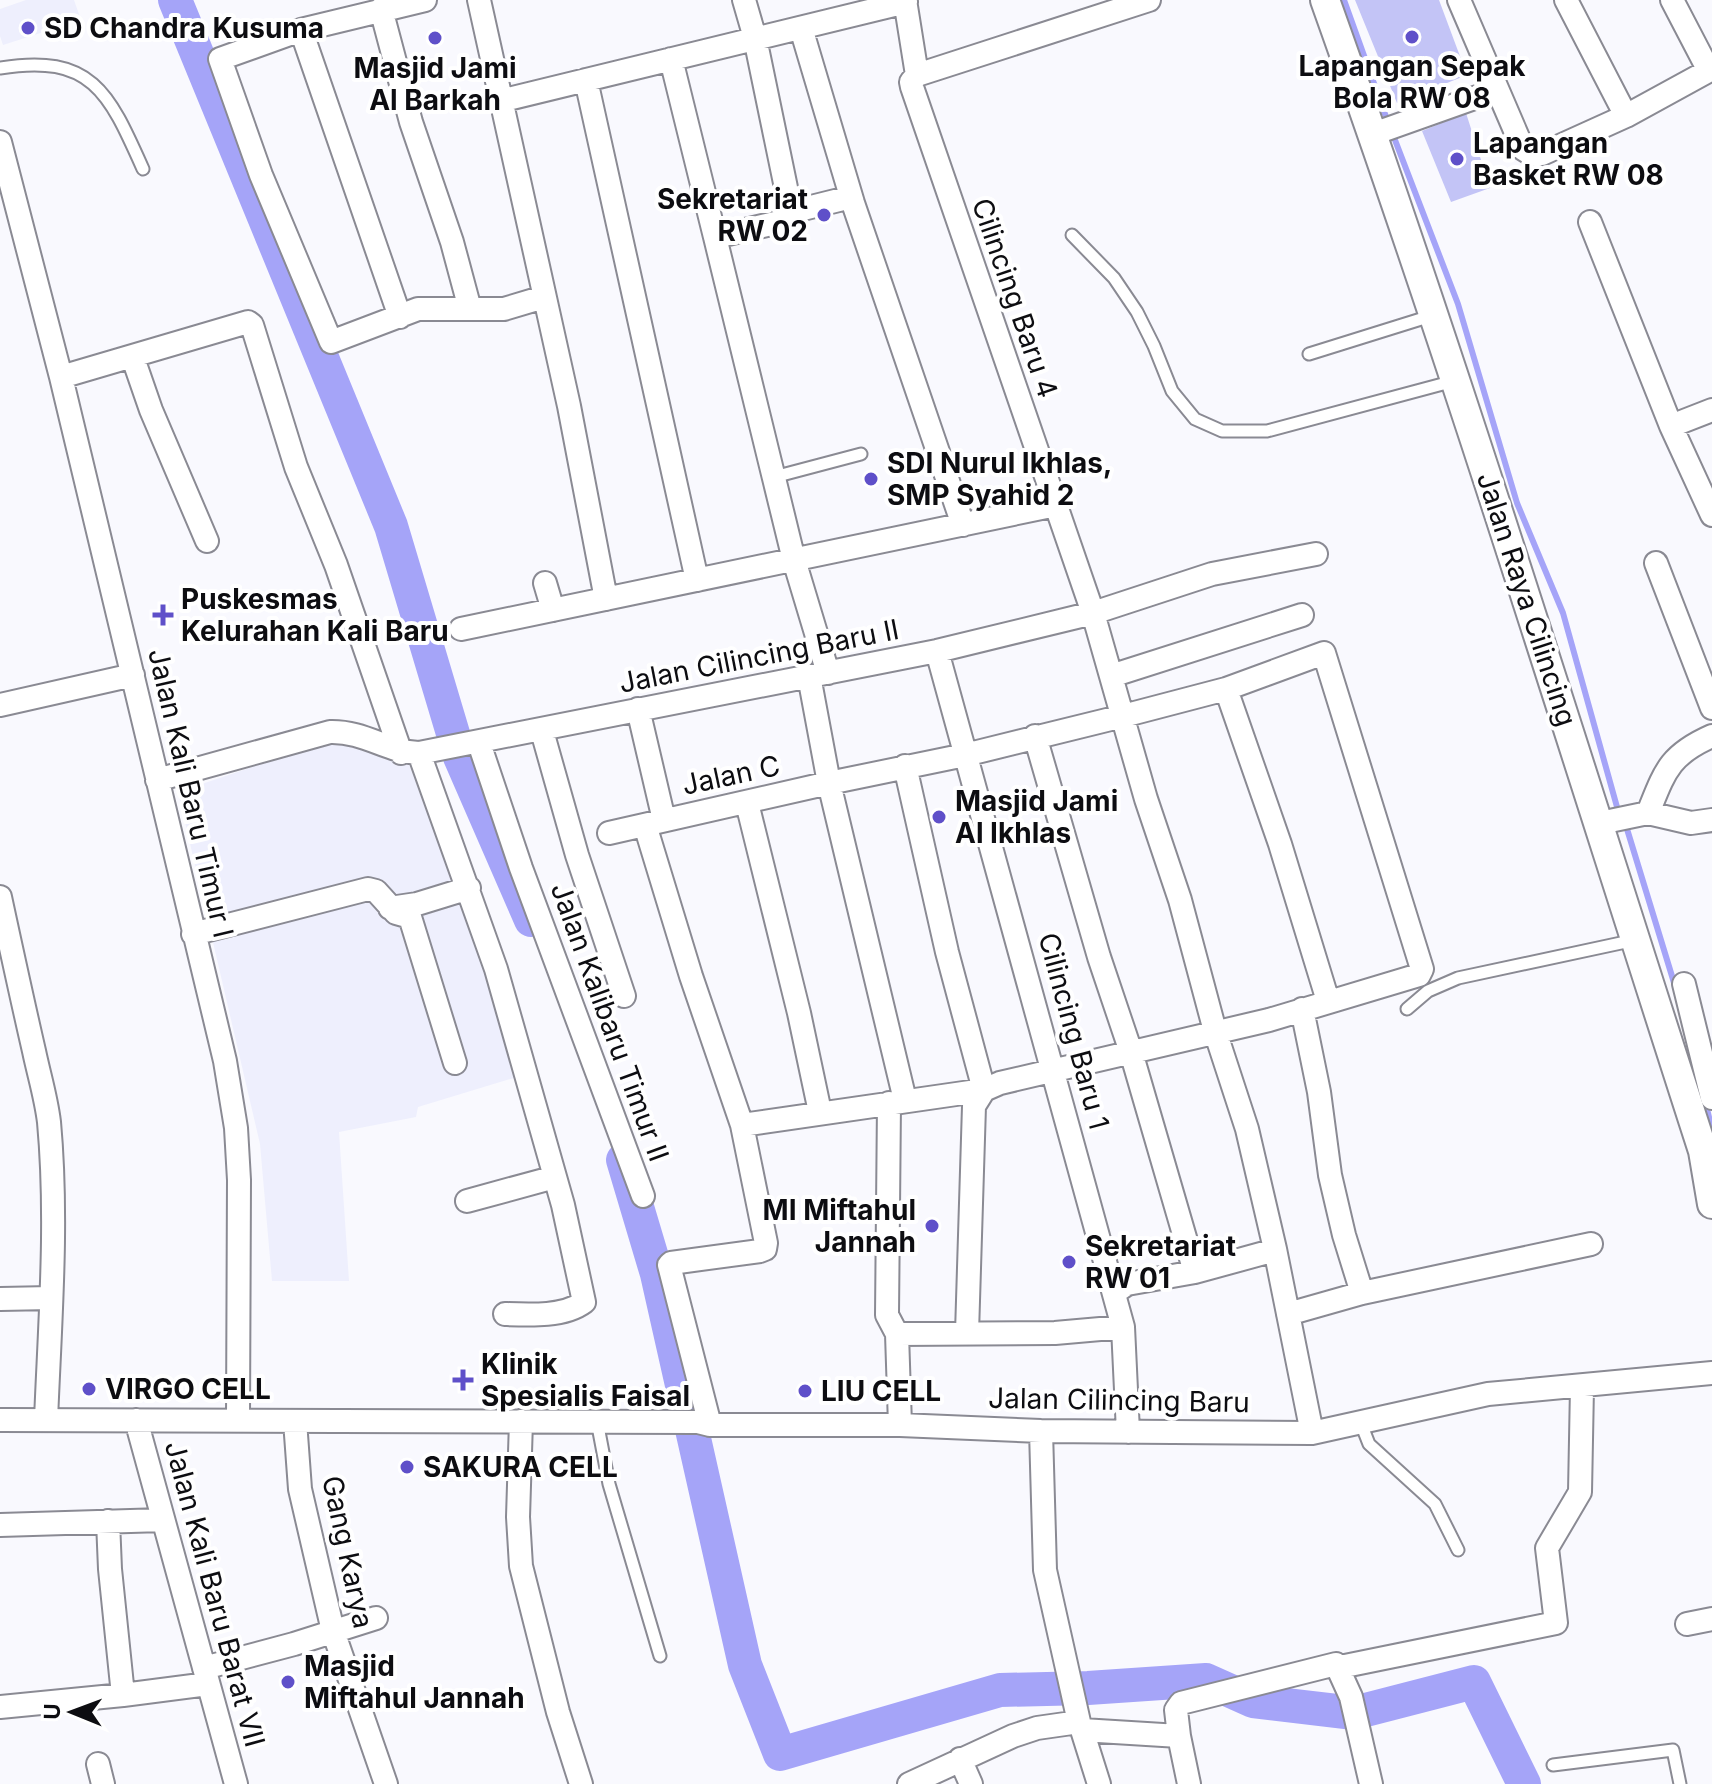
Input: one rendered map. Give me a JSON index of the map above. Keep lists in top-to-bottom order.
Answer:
{
  "streets": {
    "street": [
      "Cilincing Baru 4",
      "Jalan Raya Cilincing",
      "Jalan Cilincing Baru II",
      "Jalan C",
      "Jalan Kali Baru Timur I",
      "Jalan Kalibaru Timur II",
      "Cilincing Baru 1",
      "Jalan Cilincing Baru",
      "Gang Karya",
      "Jalan Kali Baru Barat VII"
    ]
  },
  "crossings": [
    ["Cilincing Baru 4", "Jalan Cilincing Baru II"],
    ["Cilincing Baru 4", "Jalan C"],
    ["Cilincing Baru 4", "Jalan Cilincing Baru"],
    ["Jalan Cilincing Baru II", "Jalan Kalibaru Timur II"],
    ["Jalan Cilincing Baru II", "Cilincing Baru 1"],
    ["Jalan C", "Cilincing Baru 1"],
    ["Jalan Kali Baru Timur I", "Jalan Kali Baru Barat VII"],
    ["Cilincing Baru 1", "Jalan Cilincing Baru"],
    ["Jalan Cilincing Baru", "Gang Karya"],
    ["Jalan Cilincing Baru", "Jalan Kali Baru Barat VII"],
    ["Gang Karya", "Jalan Kali Baru Barat VII"]
  ],
  "places": {
    "other": [
      "SD Chandra Kusuma",
      "Lapangan Sepak Bola RW 08",
      "Masjid Jami Al Barkah",
      "Lapangan Basket RW 08",
      "Sekretariat RW 02",
      "SDI Nurul Ikhlas, SMP Syahid 2",
      "Masjid Jami Al Ikhlas",
      "MI Miftahul Jannah",
      "Sekretariat RW 01",
      "VIRGO CELL",
      "LIU CELL",
      "SAKURA CELL",
      "Masjid Miftahul Jannah"
    ],
    "health": ["Puskesmas Kelurahan Kali Baru", "Klinik Spesialis Faisal"]
  },
  "north": "left"
}
